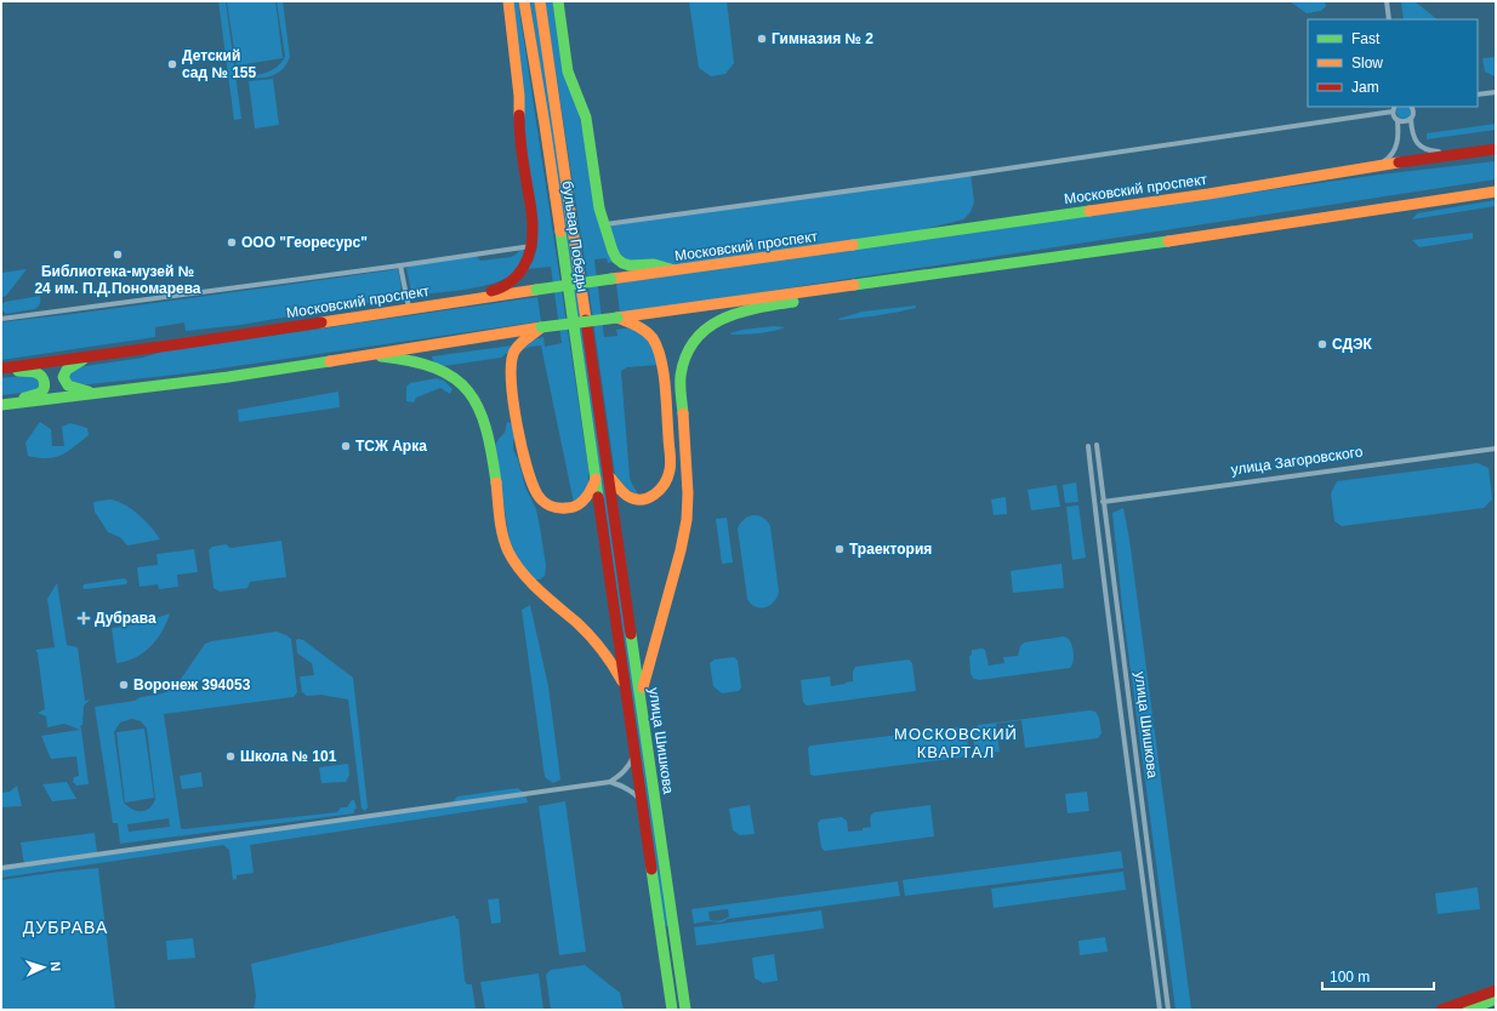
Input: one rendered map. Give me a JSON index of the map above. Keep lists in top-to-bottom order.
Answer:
{
  "streets": {
    "main road": ["Московский проспект", "бульвар Победы", "улица Шишкова"],
    "street": ["улица Загоровского"]
  },
  "crossings": [
    ["бульвар Победы", "улица Шишкова"],
    ["улица Загоровского", "улица Шишкова"]
  ],
  "districts": ["МОСКОВСКИЙ КВАРТАЛ", "ДУБРАВА"],
  "places": {
    "other": [
      "Гимназия № 2",
      "Детский сад № 155",
      "ООО \"Георесурс\"",
      "Библиотека-музей № 24 им. П.Д.Пономарева",
      "СДЭК",
      "ТСЖ Арка",
      "Траектория",
      "Воронеж 394053",
      "Школа № 101"
    ],
    "health": ["Дубрава"]
  },
  "legend": ["Fast", "Slow", "Jam"],
  "scale_bar": "100 m",
  "north": "right"
}
